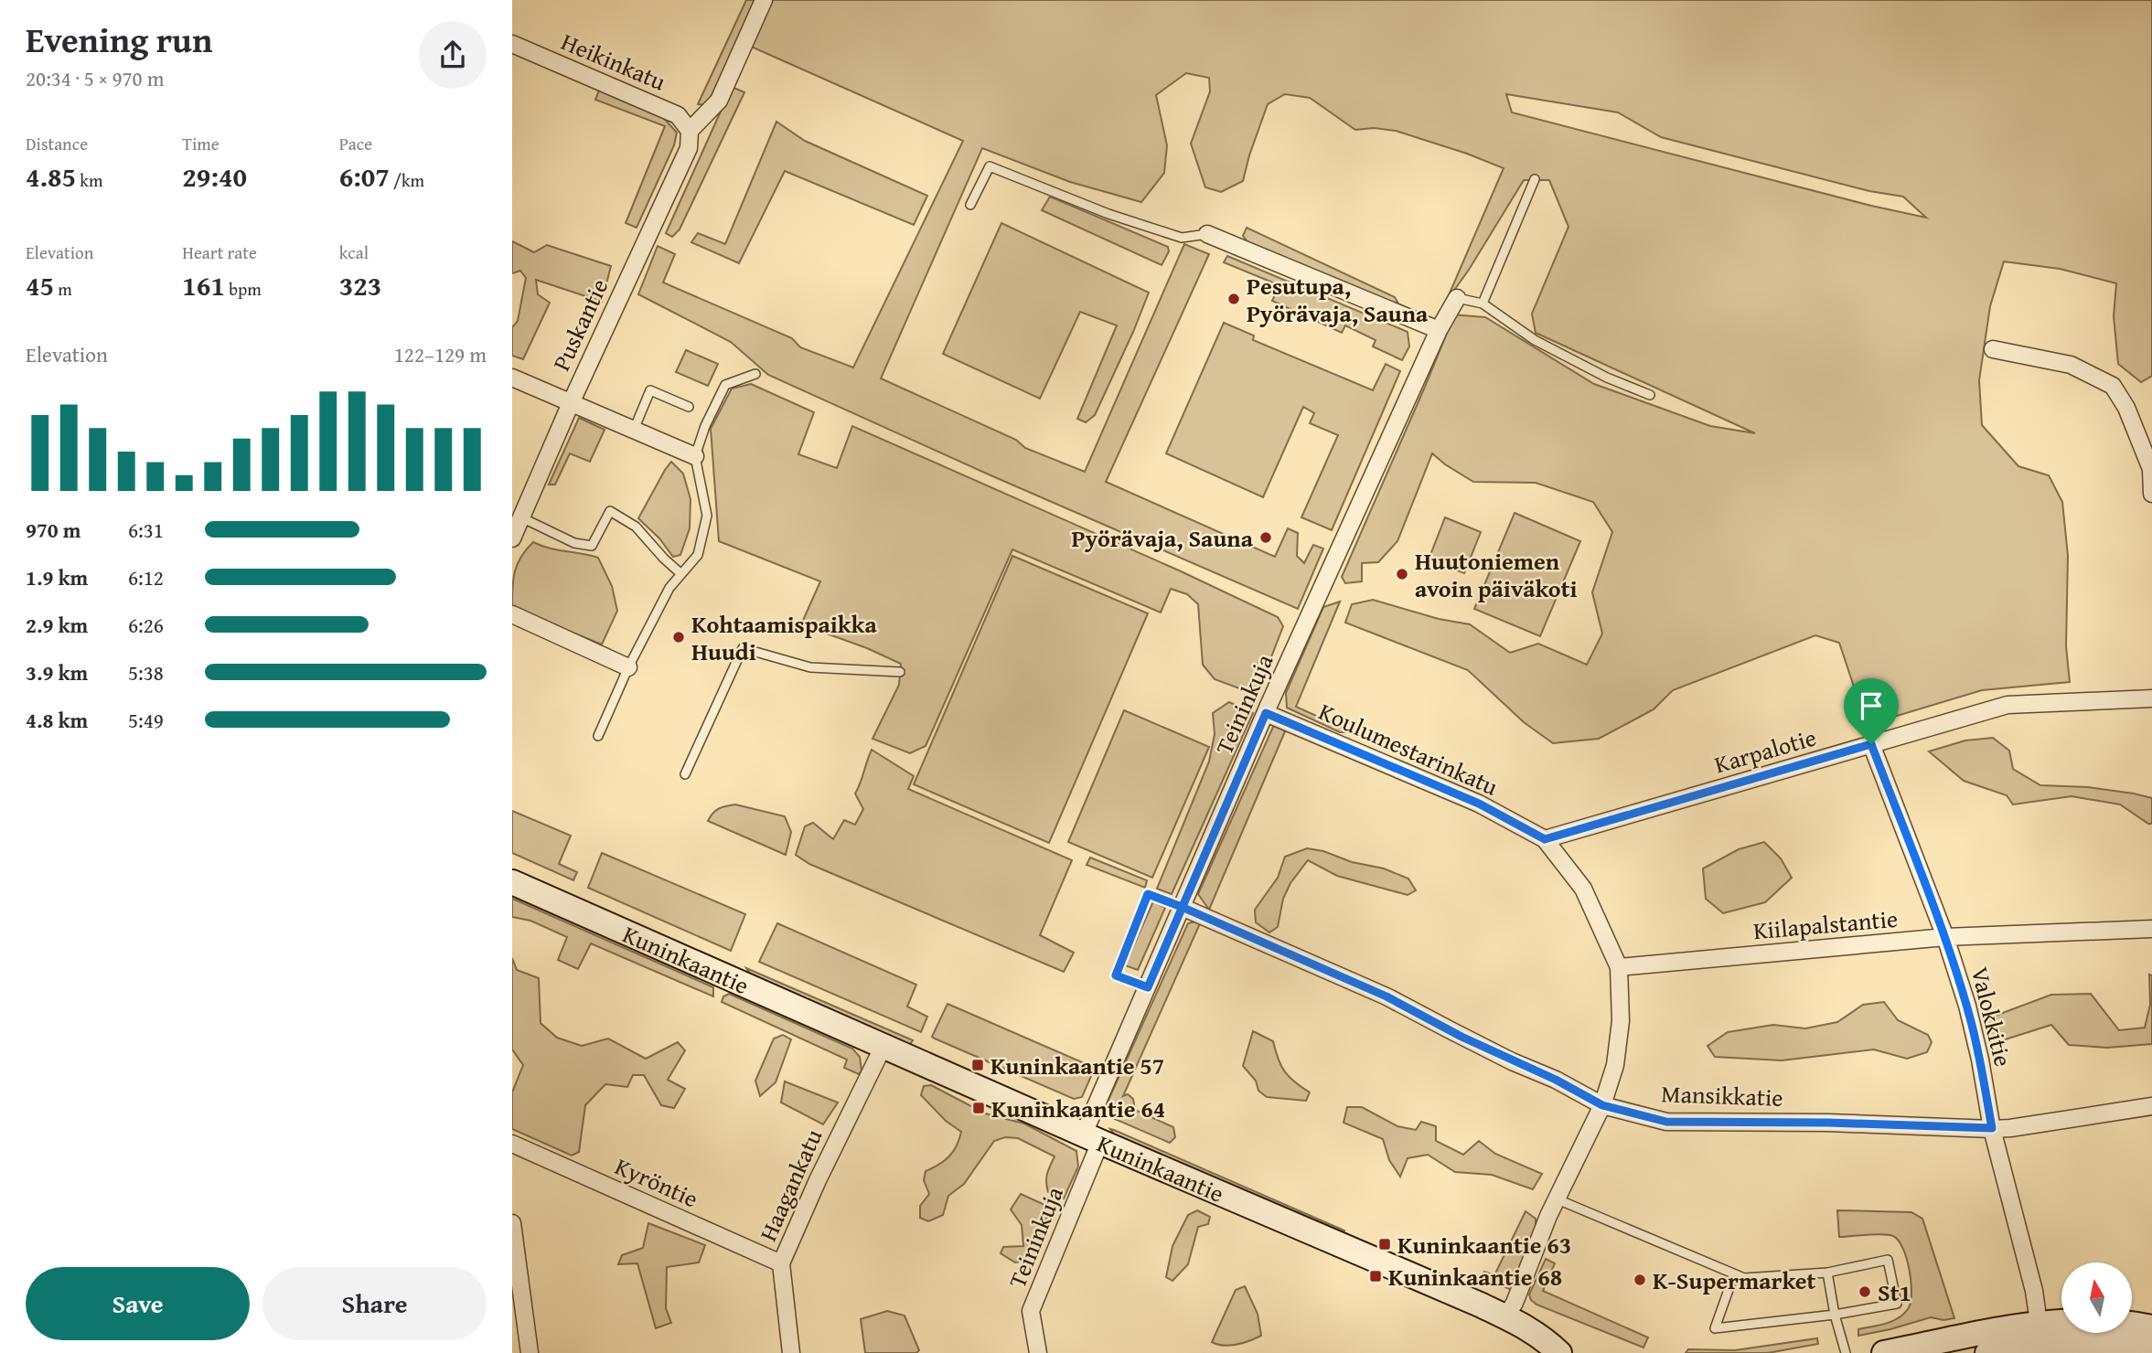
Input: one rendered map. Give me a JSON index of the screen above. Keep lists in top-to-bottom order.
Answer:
{
  "streets": {
    "street": [
      "Heikinkatu",
      "Puskantie",
      "Teininkuja",
      "Koulumestarinkatu",
      "Karpalotie",
      "Kiilapalstantie",
      "Kuninkaantie",
      "Valokkitie",
      "Mansikkatie",
      "Kyröntie",
      "Haagankatu"
    ]
  },
  "crossings": [
    ["Heikinkatu", "Puskantie"],
    ["Teininkuja", "Koulumestarinkatu"],
    ["Teininkuja", "Kuninkaantie"],
    ["Teininkuja", "Mansikkatie"],
    ["Koulumestarinkatu", "Karpalotie"],
    ["Koulumestarinkatu", "Kiilapalstantie"],
    ["Koulumestarinkatu", "Kuninkaantie"],
    ["Koulumestarinkatu", "Mansikkatie"],
    ["Karpalotie", "Valokkitie"],
    ["Kiilapalstantie", "Valokkitie"],
    ["Kuninkaantie", "Haagankatu"],
    ["Valokkitie", "Mansikkatie"],
    ["Kyröntie", "Haagankatu"]
  ],
  "places": {
    "other": [
      "Pesutupa, Pyörävaja, Sauna",
      "Pyörävaja, Sauna",
      "Huutoniemen avoin päiväkoti",
      "Kohtaamispaikka Huudi",
      "K-Supermarket",
      "St1"
    ],
    "transit": [
      "Kuninkaantie 57",
      "Kuninkaantie 64",
      "Kuninkaantie 63",
      "Kuninkaantie 68"
    ]
  },
  "north": "top",
  "page": {
    "heading": ["Evening run", "20:34 · 5 × 970 m"],
    "stats": [
      ["Distance", "4.85 km"],
      ["Time", "29:40"],
      ["Pace", "6:07 /km"],
      ["Elevation", "45 m"],
      ["Heart rate", "161 bpm"],
      ["kcal", "323"]
    ],
    "chart": ["Elevation", "122–129 m"],
    "list": [
      {
        "name": "970 m",
        "note": "6:31"
      },
      {
        "name": "1.9 km",
        "note": "6:12"
      },
      {
        "name": "2.9 km",
        "note": "6:26"
      },
      {
        "name": "3.9 km",
        "note": "5:38"
      },
      {
        "name": "4.8 km",
        "note": "5:49"
      }
    ],
    "buttons": ["Save", "Share"]
  }
}
